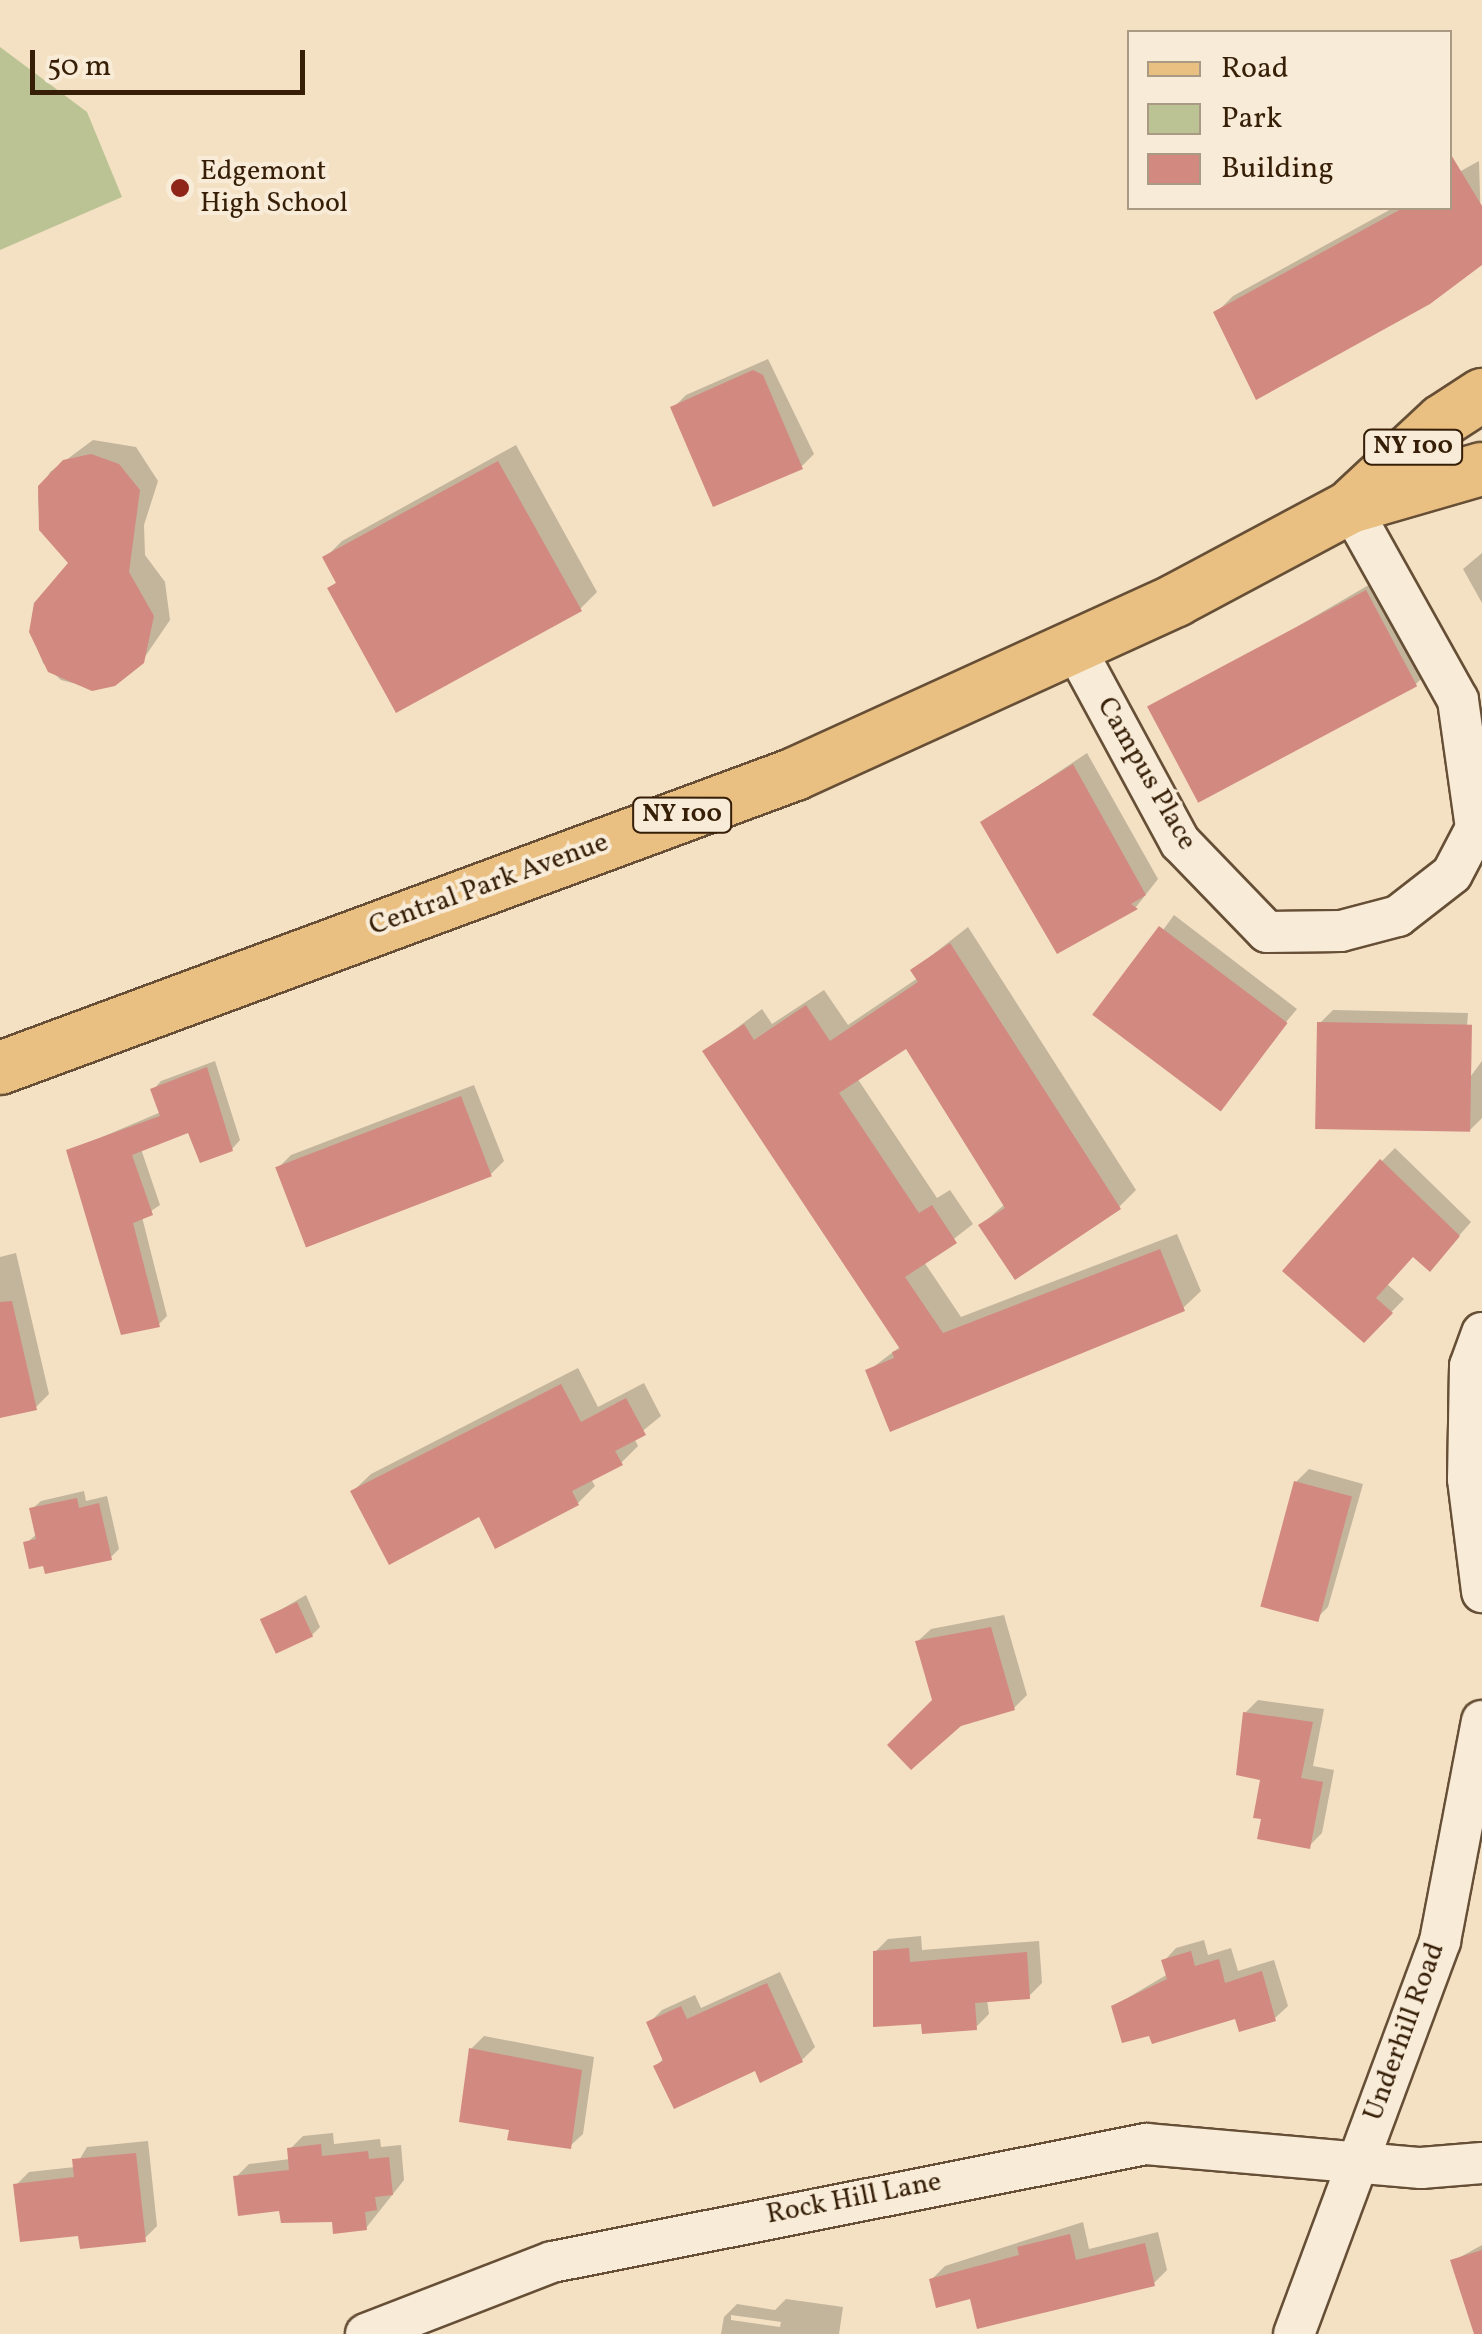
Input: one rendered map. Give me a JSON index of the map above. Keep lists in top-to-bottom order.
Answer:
{
  "streets": {
    "main road": ["NY 100", "Central Park Avenue"],
    "street": ["Campus Place", "Underhill Road", "Rock Hill Lane"]
  },
  "crossings": [
    ["Campus Place", "Central Park Avenue"],
    ["Underhill Road", "Rock Hill Lane"]
  ],
  "places": ["Edgemont High School"],
  "legend": ["Road", "Park", "Building"],
  "scale_bar": "50 m"
}
